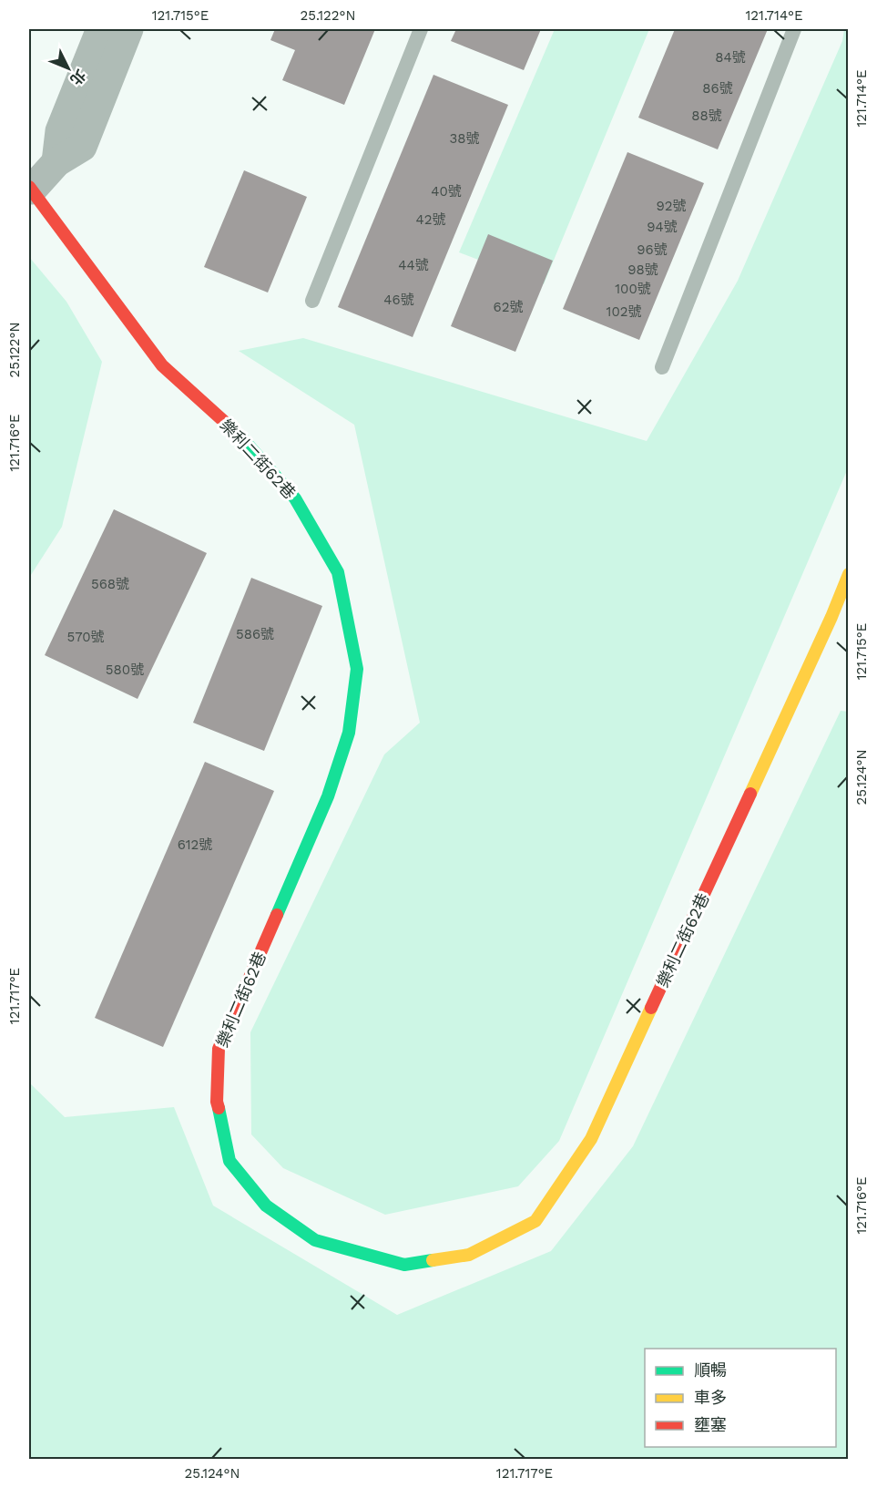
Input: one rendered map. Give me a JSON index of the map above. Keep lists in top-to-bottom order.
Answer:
{
  "streets": {
    "street": ["樂利二街62巷"]
  },
  "house_numbers": [
    "84號",
    "86號",
    "88號",
    "38號",
    "40號",
    "92號",
    "42號",
    "94號",
    "96號",
    "44號",
    "98號",
    "100號",
    "46號",
    "62號",
    "102號",
    "568號",
    "586號",
    "570號",
    "580號",
    "612號"
  ],
  "legend": ["順暢", "車多", "壅塞"],
  "north": "bottom right",
  "coordinates": [
    "121.715°E",
    "25.122°N",
    "121.714°E",
    "121.716°E",
    "25.124°N",
    "121.717°E"
  ]
}
